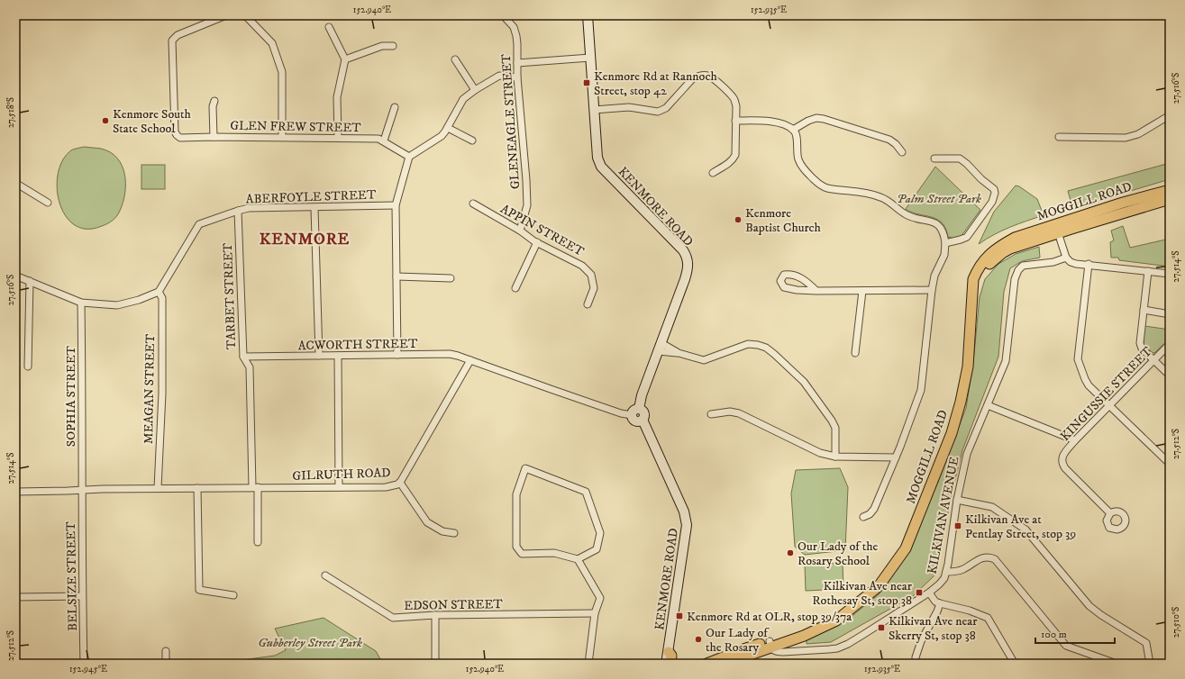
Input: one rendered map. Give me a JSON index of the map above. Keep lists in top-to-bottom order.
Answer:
{
  "streets": {
    "main road": ["MOGGILL ROAD"],
    "street": [
      "GLENEAGLE STREET",
      "GLEN FREW STREET",
      "ABERFOYLE STREET",
      "KENMORE ROAD",
      "APPIN STREET",
      "TARBET STREET",
      "ACWORTH STREET",
      "MEAGAN STREET",
      "KINGUSSIE STREET",
      "SOPHIA STREET",
      "GILRUTH ROAD",
      "KILKIVAN AVENUE",
      "BELSIZE STREET",
      "EDSON STREET"
    ]
  },
  "crossings": [
    ["GLENEAGLE STREET", "APPIN STREET"],
    ["ABERFOYLE STREET", "TARBET STREET"],
    ["ABERFOYLE STREET", "MEAGAN STREET"],
    ["MOGGILL ROAD", "KILKIVAN AVENUE"],
    ["TARBET STREET", "ACWORTH STREET"],
    ["TARBET STREET", "GILRUTH ROAD"],
    ["ACWORTH STREET", "GILRUTH ROAD"],
    ["MEAGAN STREET", "GILRUTH ROAD"],
    ["SOPHIA STREET", "GILRUTH ROAD"],
    ["SOPHIA STREET", "BELSIZE STREET"],
    ["GILRUTH ROAD", "BELSIZE STREET"]
  ],
  "districts": ["KENMORE"],
  "parks": ["Palm Street Park", "Gubberley Street Park"],
  "places": {
    "transit": [
      "Kenmore Rd at Rannoch Street, stop 42",
      "Kilkivan Ave at Pentlay Street, stop 39",
      "Kilkivan Ave near Rothesay St, stop 38",
      "Kenmore Rd at OLR, stop 39/37a",
      "Kilkivan Ave near Skerry St, stop 38"
    ],
    "other": [
      "Kenmore South State School",
      "Kenmore Baptist Church",
      "Our Lady of the Rosary School",
      "Our Lady of the Rosary"
    ]
  },
  "scale_bar": "100 m",
  "coordinates": [
    "152.940°E",
    "152.935°E",
    "27.516°S",
    "27.518°S",
    "27.514°S",
    "27.512°S",
    "27.510°S",
    "152.945°E"
  ]
}
